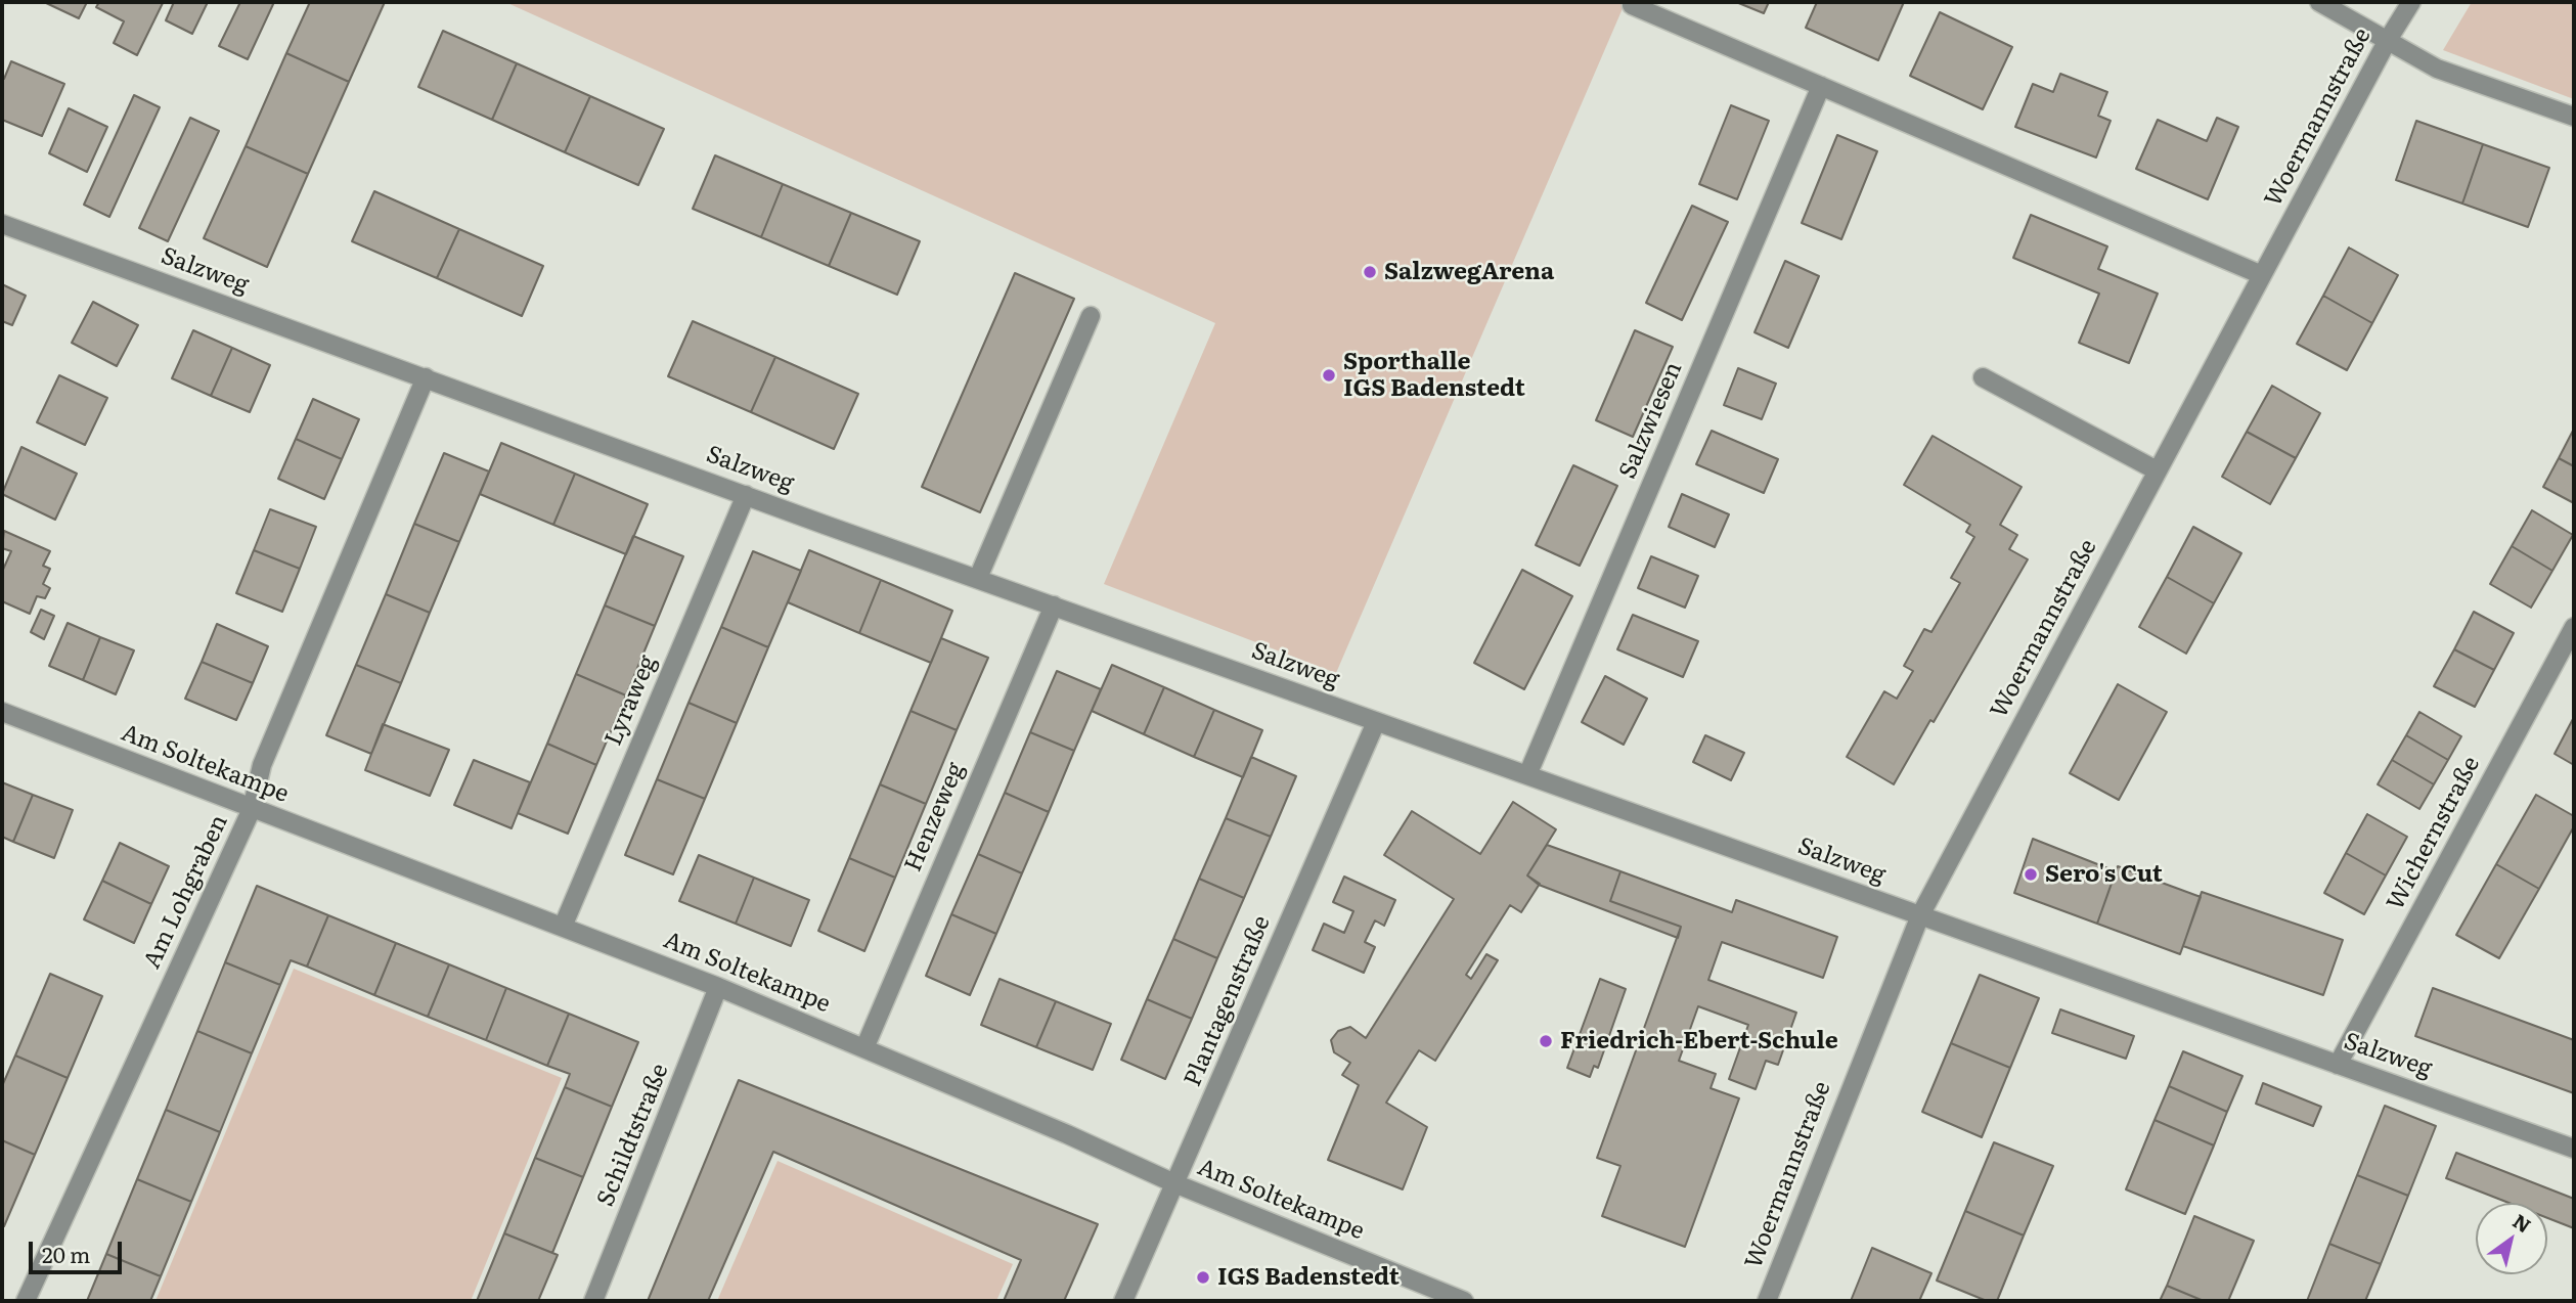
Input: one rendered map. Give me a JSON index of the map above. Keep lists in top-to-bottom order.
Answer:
{
  "streets": {
    "street": [
      "Woermannstraße",
      "Salzweg",
      "Salzwiesen",
      "Lyraweg",
      "Am Soltekampe",
      "Henzeweg",
      "Wichernstraße",
      "Am Lohgraben",
      "Plantagenstraße",
      "Schildtstraße"
    ]
  },
  "crossings": [
    ["Woermannstraße", "Salzweg"],
    ["Salzweg", "Salzwiesen"],
    ["Salzweg", "Lyraweg"],
    ["Salzweg", "Henzeweg"],
    ["Salzweg", "Wichernstraße"],
    ["Salzweg", "Am Lohgraben"],
    ["Salzweg", "Plantagenstraße"],
    ["Lyraweg", "Am Soltekampe"],
    ["Am Soltekampe", "Henzeweg"],
    ["Am Soltekampe", "Am Lohgraben"],
    ["Am Soltekampe", "Plantagenstraße"],
    ["Am Soltekampe", "Schildtstraße"]
  ],
  "places": [
    "SalzwegArena",
    "Sporthalle IGS Badenstedt",
    "Sero's Cut",
    "Friedrich-Ebert-Schule",
    "IGS Badenstedt"
  ],
  "scale_bar": "20 m",
  "north": "top right"
}
